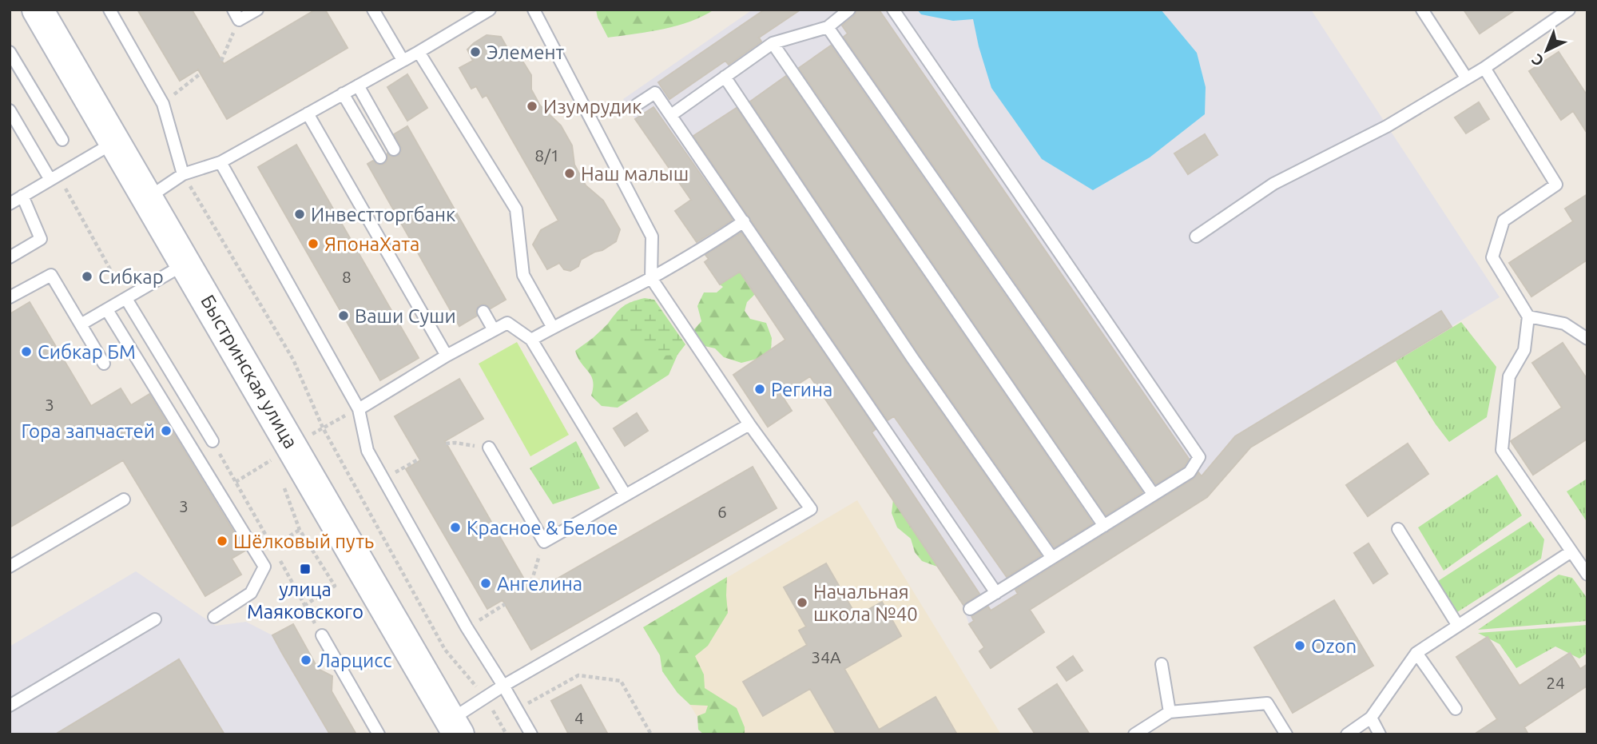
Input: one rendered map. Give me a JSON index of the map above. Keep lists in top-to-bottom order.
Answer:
{
  "streets": {
    "main road": ["Быстринская улица"]
  },
  "places": {
    "other": [
      "Элемент",
      "Изумрудик",
      "Наш малыш",
      "Инвестторгбанк",
      "ЯпонаХата",
      "Сибкар",
      "Ваши Суши",
      "Сибкар БМ",
      "Регина",
      "Гора запчастей",
      "Красное & Белое",
      "Шёлковый путь",
      "Ангелина",
      "Начальная школа №40",
      "Ozon",
      "Ларцисс"
    ],
    "transit": ["улица Маяковского"]
  },
  "house_numbers": [
    "8/1",
    "8",
    "3",
    "3",
    "6",
    "34А",
    "24",
    "4"
  ],
  "north": "bottom left"
}
